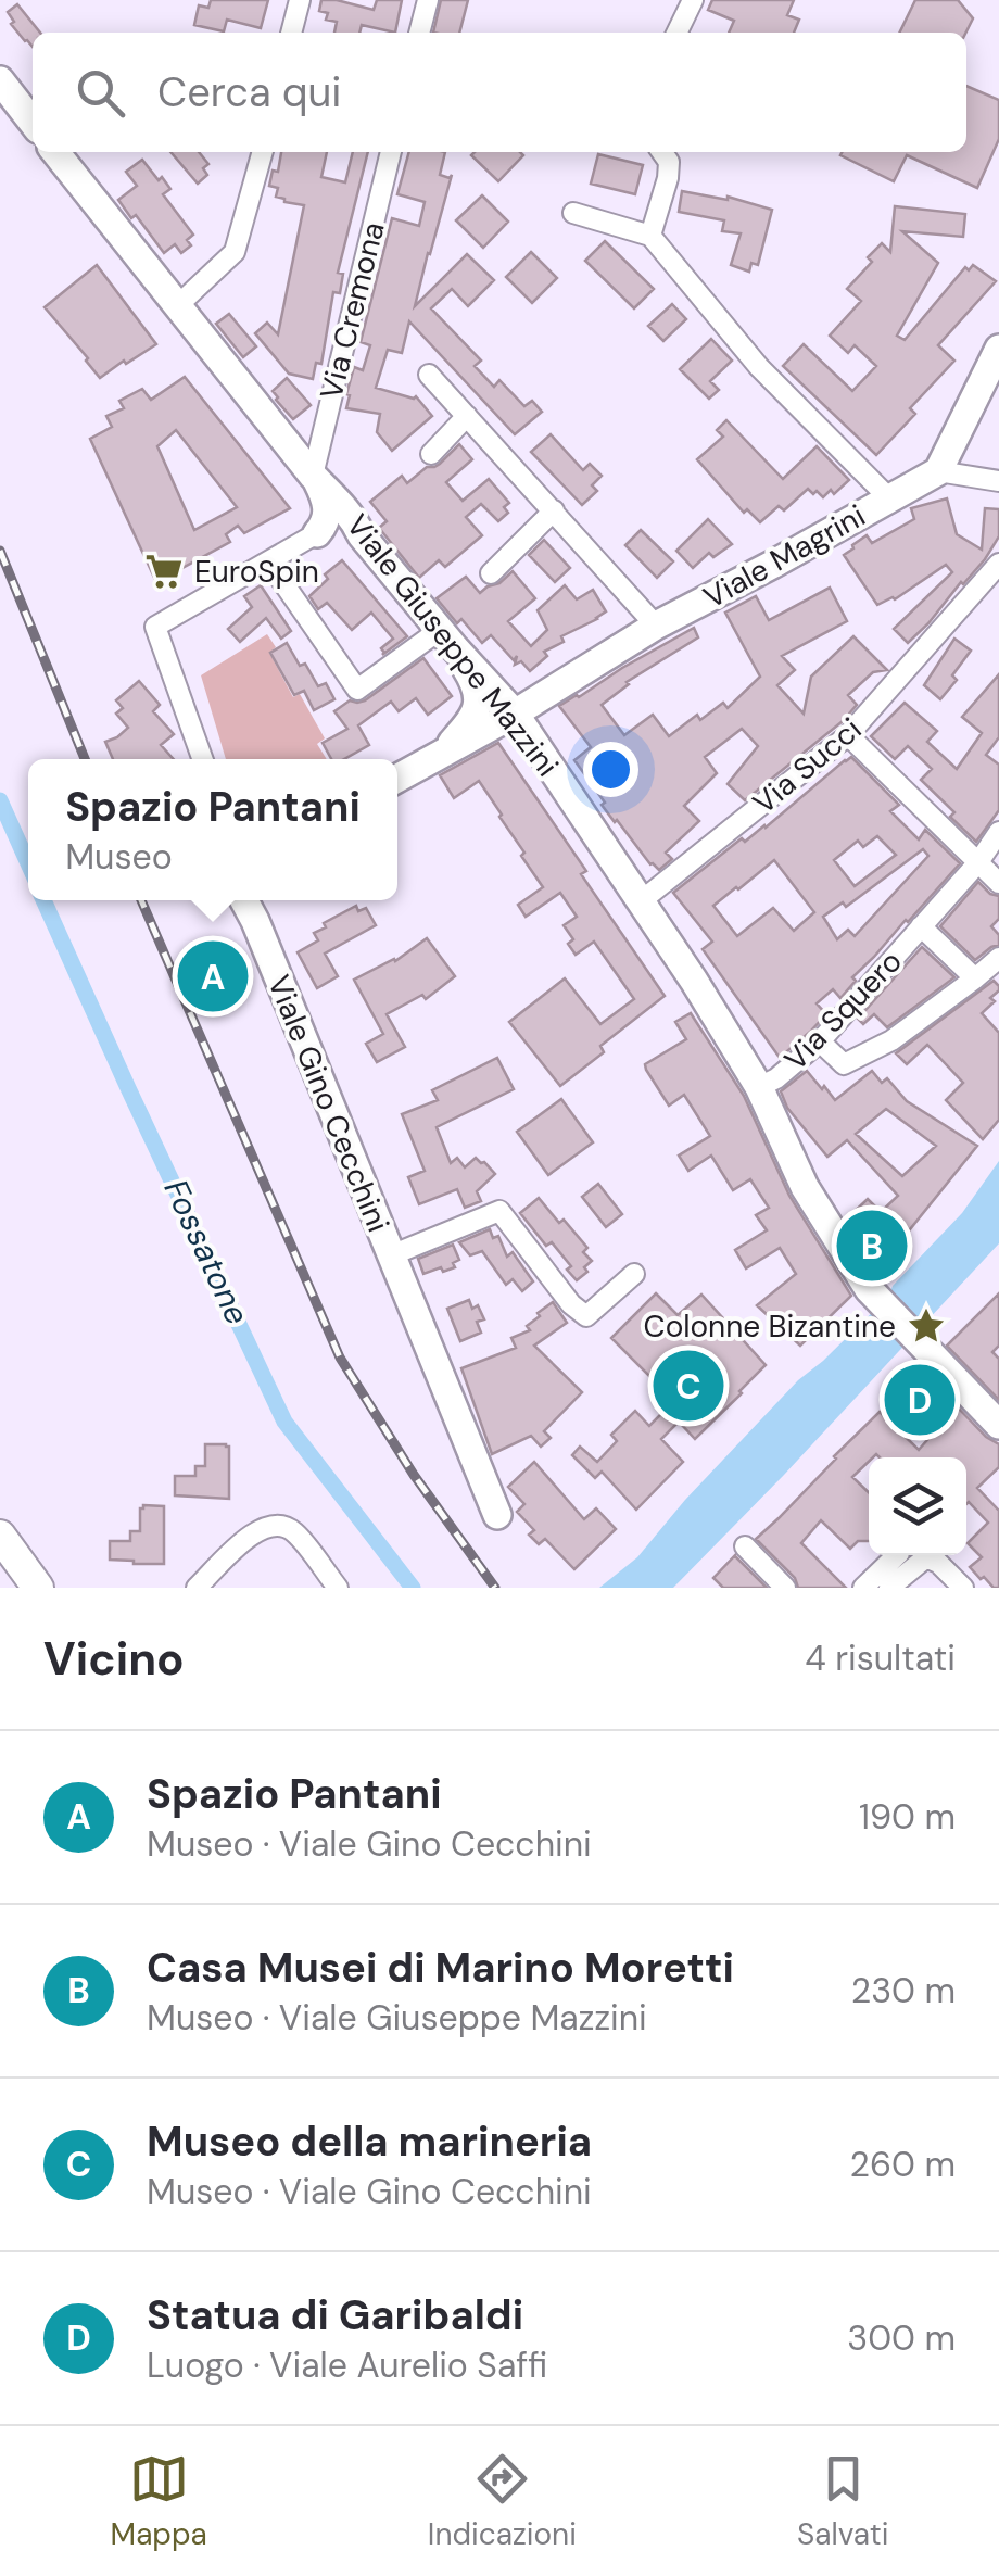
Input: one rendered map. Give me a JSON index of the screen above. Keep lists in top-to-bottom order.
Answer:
{
  "streets": {
    "street": [
      "Via Cremona",
      "Viale Magrini",
      "Viale Giuseppe Mazzini",
      "Via Succi",
      "Via Squero",
      "Viale Gino Cecchini"
    ]
  },
  "crossings": [
    ["Via Cremona", "Viale Giuseppe Mazzini"],
    ["Viale Magrini", "Viale Giuseppe Mazzini"],
    ["Viale Giuseppe Mazzini", "Via Succi"],
    ["Viale Giuseppe Mazzini", "Via Squero"]
  ],
  "water": ["Fossatone"],
  "places": {
    "supermarket": ["EuroSpin"],
    "place": ["Colonne Bizantine"]
  },
  "page": {
    "search": "Cerca qui",
    "popup": ["Spazio Pantani", "Museo"],
    "pins": [
      "A",
      "B",
      "C",
      "D"
    ],
    "heading": ["Vicino", "4 risultati"],
    "list": [
      {
        "mark": "A",
        "name": "Spazio Pantani",
        "note": "Museo · Viale Gino Cecchini",
        "value": "190 m"
      },
      {
        "mark": "B",
        "name": "Casa Musei di Marino Moretti",
        "note": "Museo · Viale Giuseppe Mazzini",
        "value": "230 m"
      },
      {
        "mark": "C",
        "name": "Museo della marineria",
        "note": "Museo · Viale Gino Cecchini",
        "value": "260 m"
      },
      {
        "mark": "D",
        "name": "Statua di Garibaldi",
        "note": "Luogo · Viale Aurelio Saffi",
        "value": "300 m"
      }
    ],
    "nav": ["Mappa", "Indicazioni", "Salvati"]
  }
}
